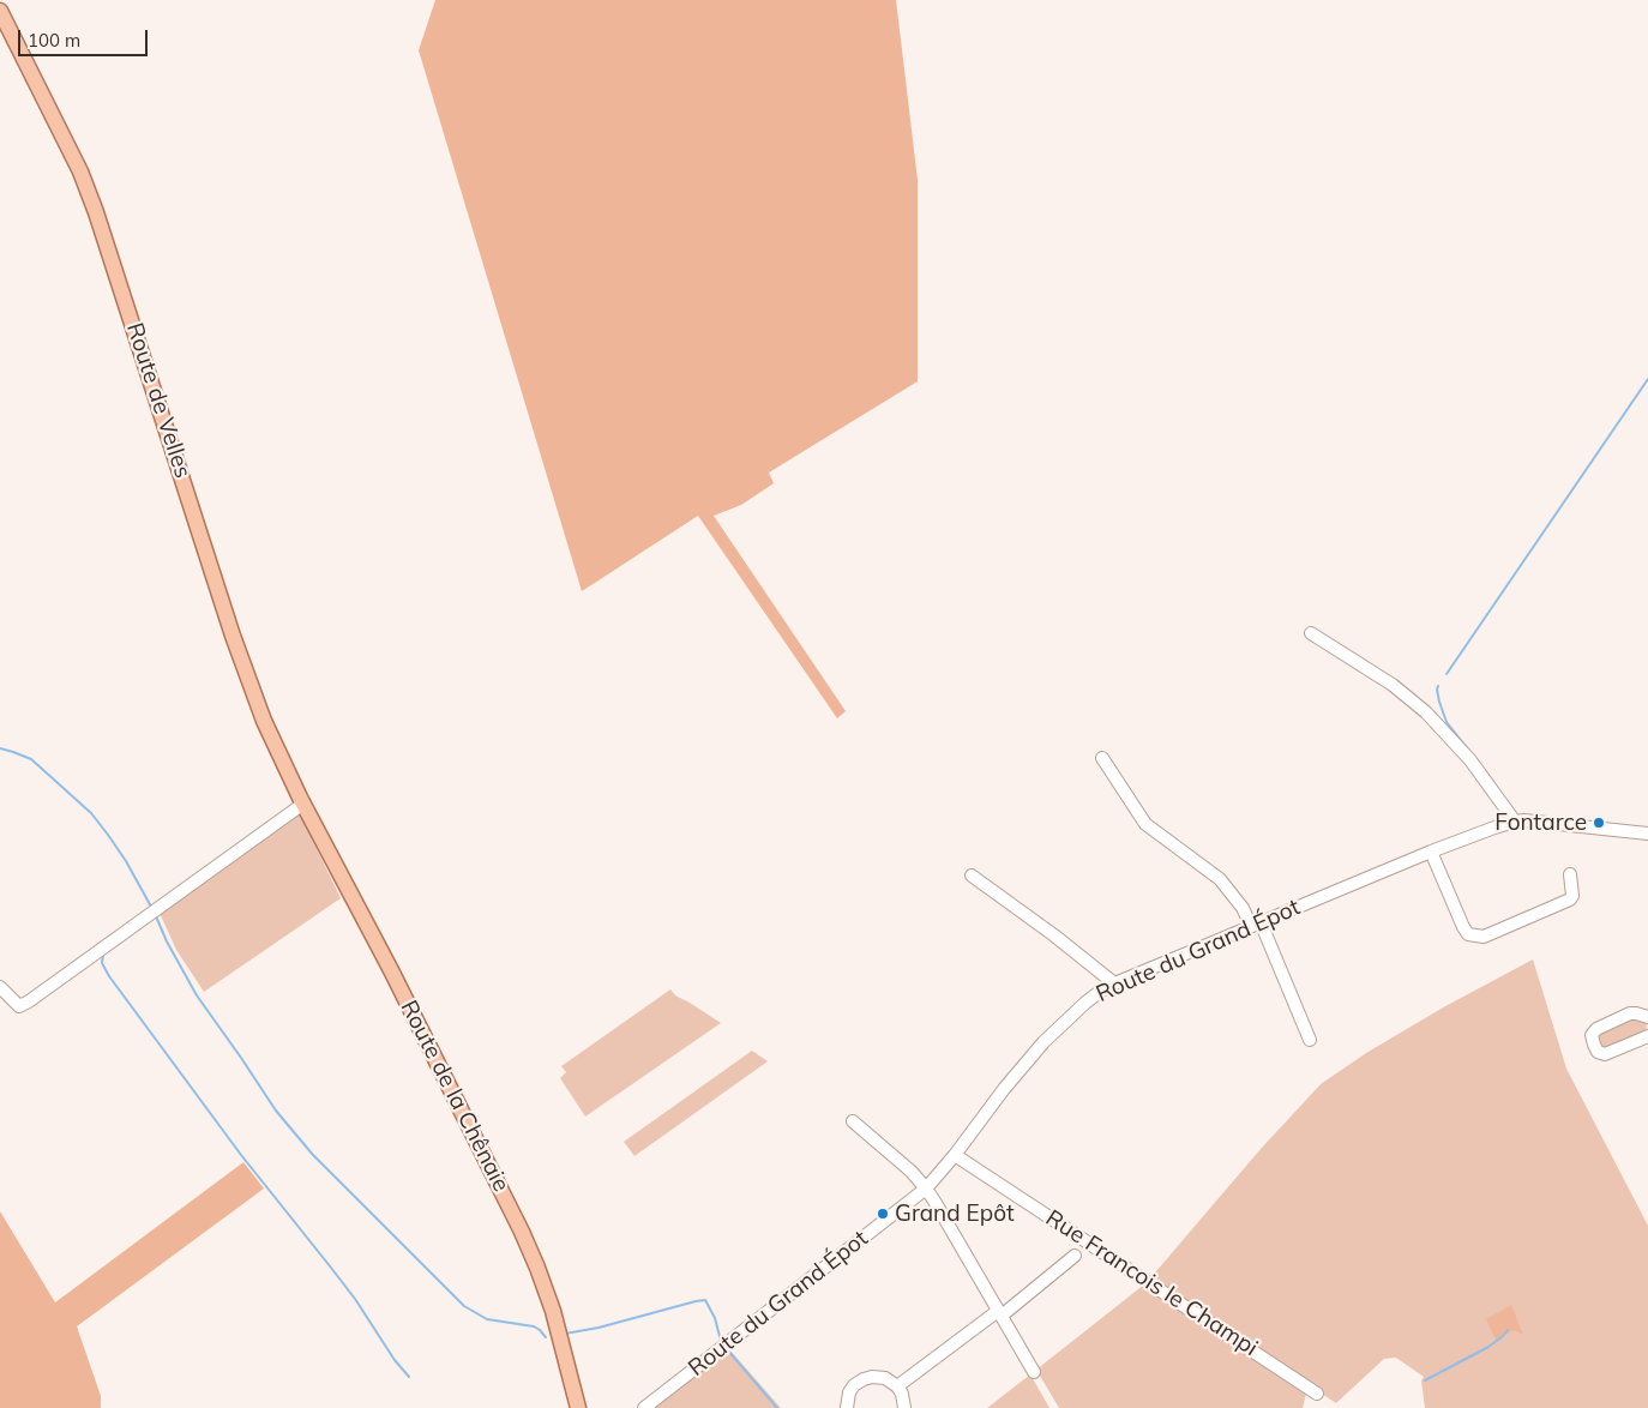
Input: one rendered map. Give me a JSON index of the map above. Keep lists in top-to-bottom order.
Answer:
{
  "streets": {
    "main road": ["Route de Velles", "Route de la Chênaie"],
    "street": ["Route du Grand Épot", "Rue Francois le Champi"]
  },
  "crossings": [
    ["Route de Velles", "Route de la Chênaie"],
    ["Route du Grand Épot", "Rue Francois le Champi"]
  ],
  "places": ["Fontarce", "Grand Epôt"],
  "scale_bar": "100 m"
}
